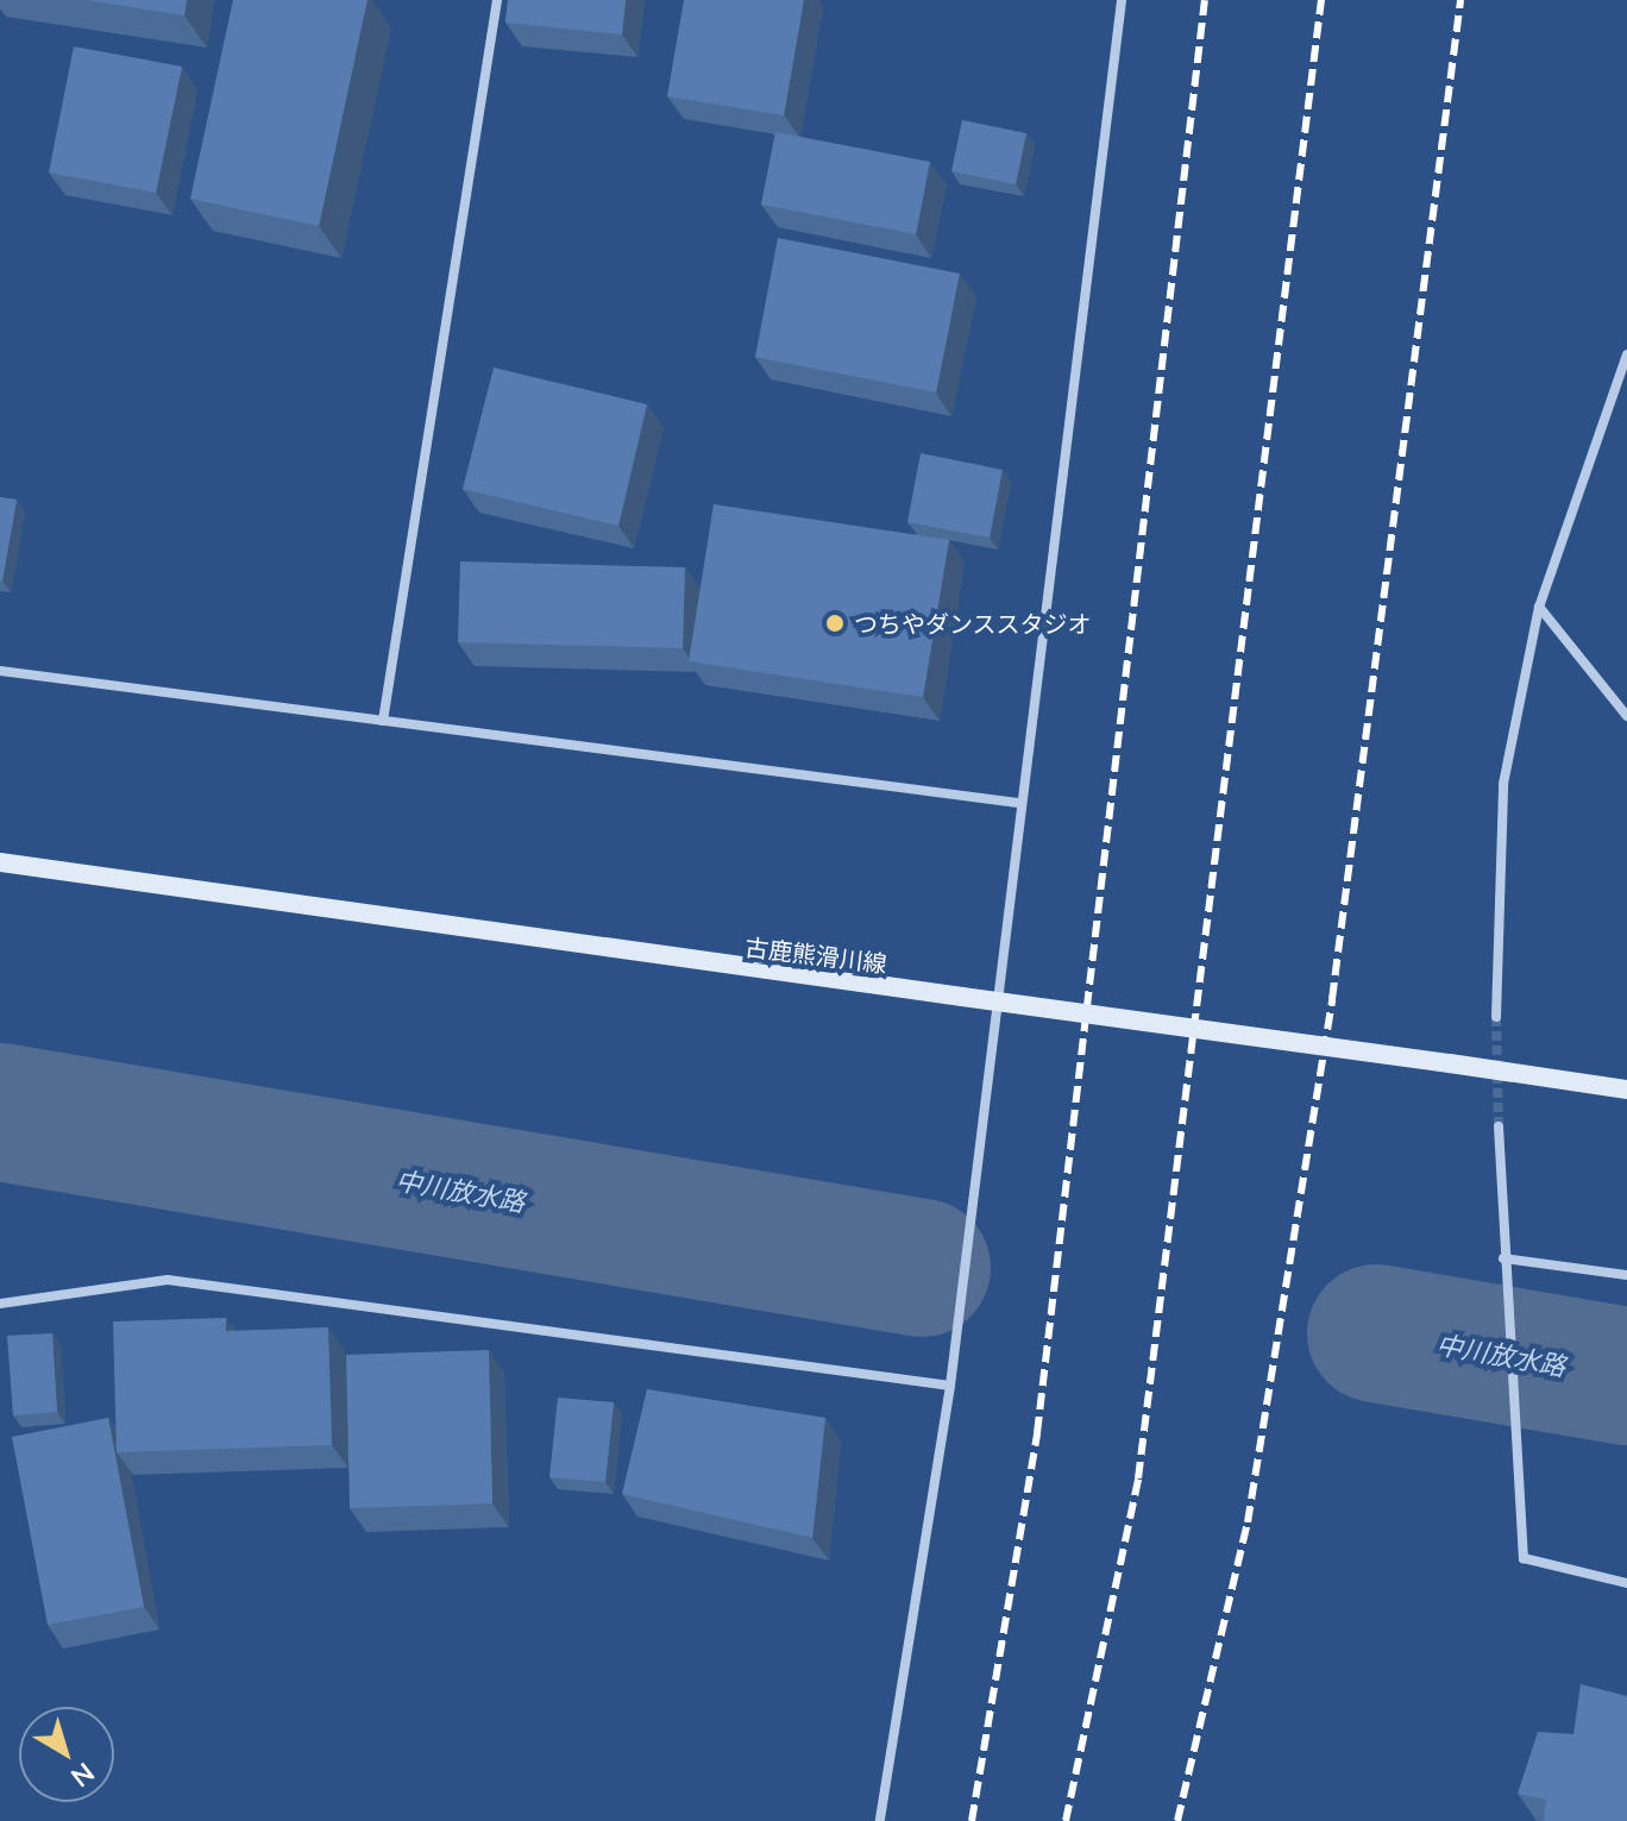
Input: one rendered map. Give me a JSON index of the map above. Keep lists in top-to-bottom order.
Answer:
{
  "streets": {
    "main road": ["古鹿熊滑川線"]
  },
  "water": ["中川放水路"],
  "places": ["つちやダンススタジオ"],
  "north": "bottom right"
}
